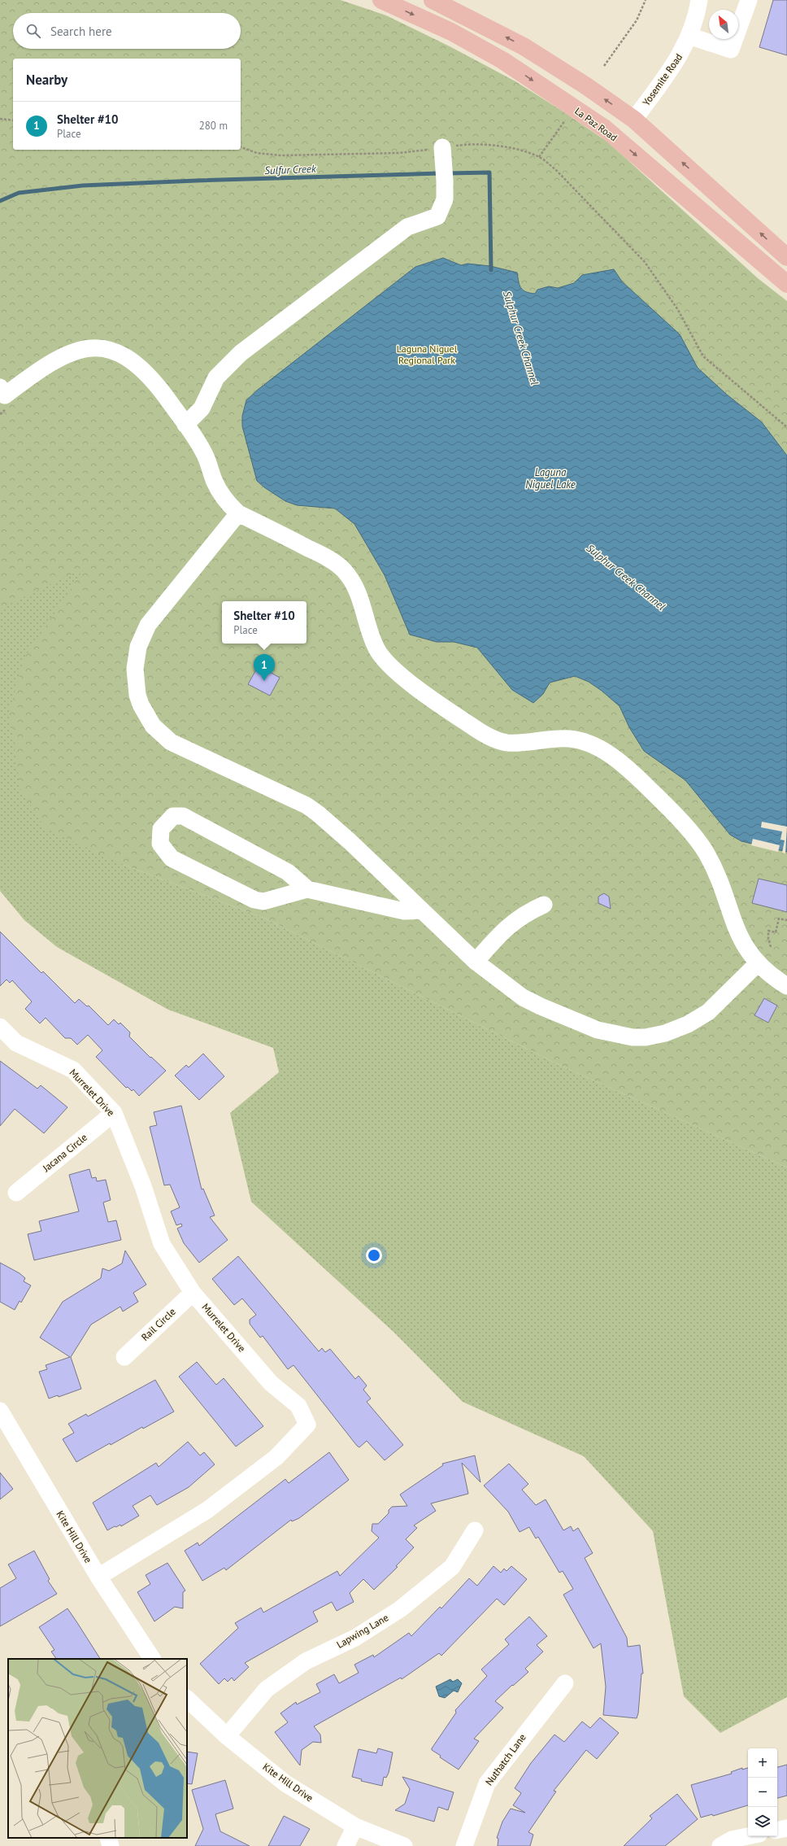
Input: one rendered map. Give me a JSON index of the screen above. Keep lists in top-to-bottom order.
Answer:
{
  "streets": {
    "main road": ["La Paz Road"],
    "street": [
      "Yosemite Road",
      "Murrelet Drive",
      "Jacana Circle",
      "Rail Circle",
      "Kite Hill Drive",
      "Lapwing Lane",
      "Nuthatch Lane"
    ]
  },
  "crossings": [
    ["Murrelet Drive", "Jacana Circle"],
    ["Murrelet Drive", "Rail Circle"],
    ["Murrelet Drive", "Kite Hill Drive"],
    ["Kite Hill Drive", "Lapwing Lane"]
  ],
  "water": ["Sulfur Creek", "Sulphur Creek Channel", "Laguna Niguel Lake"],
  "parks": ["Laguna Niguel Regional Park"],
  "north": "top left",
  "page": {
    "search": "Search here",
    "heading": "Nearby",
    "list": [
      {
        "mark": "1",
        "name": "Shelter #10",
        "note": "Place",
        "value": "280 m"
      }
    ],
    "popup": ["Shelter #10", "Place"],
    "pins": "1",
    "map_buttons": ["+", "−"]
  }
}
